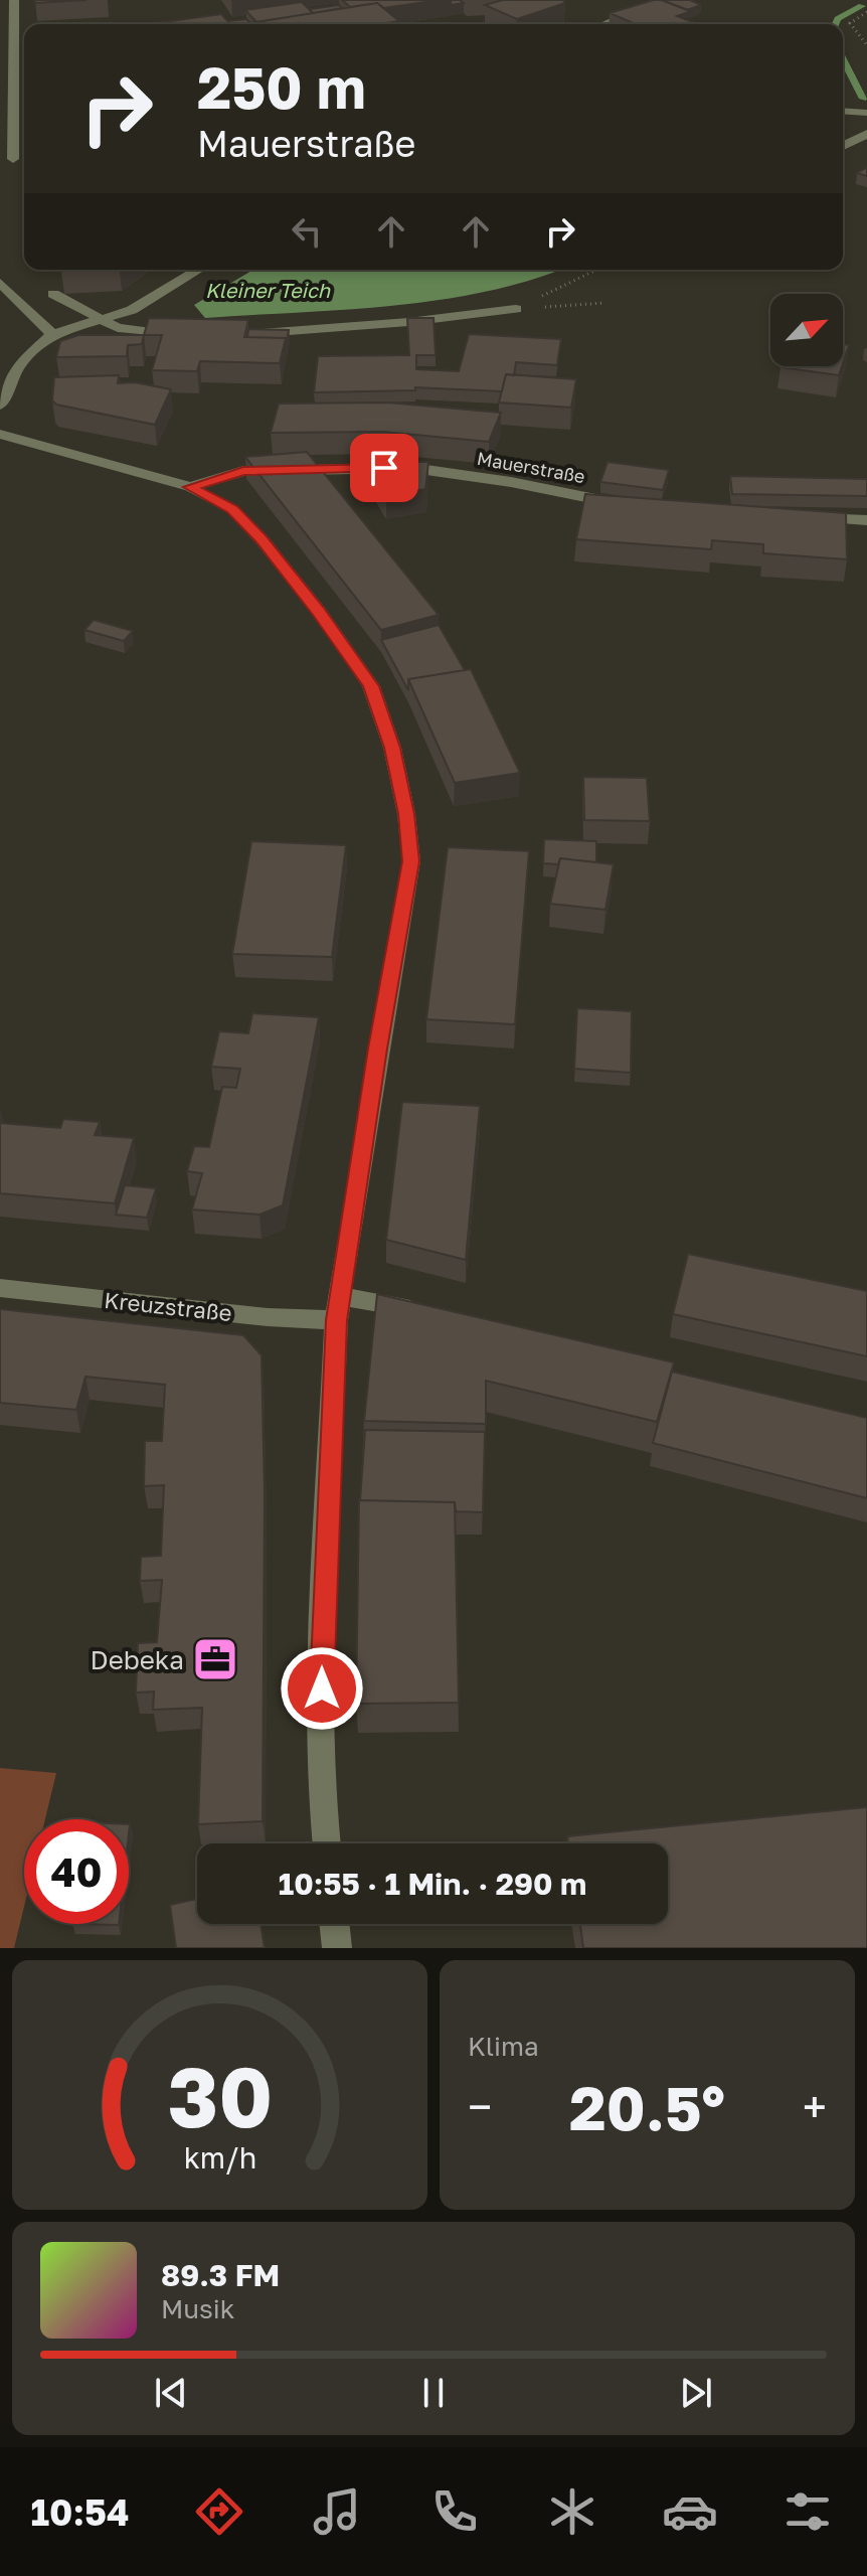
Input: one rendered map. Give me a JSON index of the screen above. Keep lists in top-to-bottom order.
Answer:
{
  "streets": {
    "street": ["Mauerstraße", "Kreuzstraße"]
  },
  "water": ["Kleiner Teich"],
  "places": {
    "office": ["Debeka"]
  },
  "north": "top right",
  "page": {
    "turn": ["250 m", "Mauerstraße"],
    "limit": "40",
    "trip": "10:55 · 1 Min. · 290 m",
    "tile": "Klima",
    "heat": ["−", "20.5°", "+"],
    "song": ["89.3 FM", "Musik"],
    "tabs": "10:54",
    "gauge": ["30", "km/h"]
  }
}
